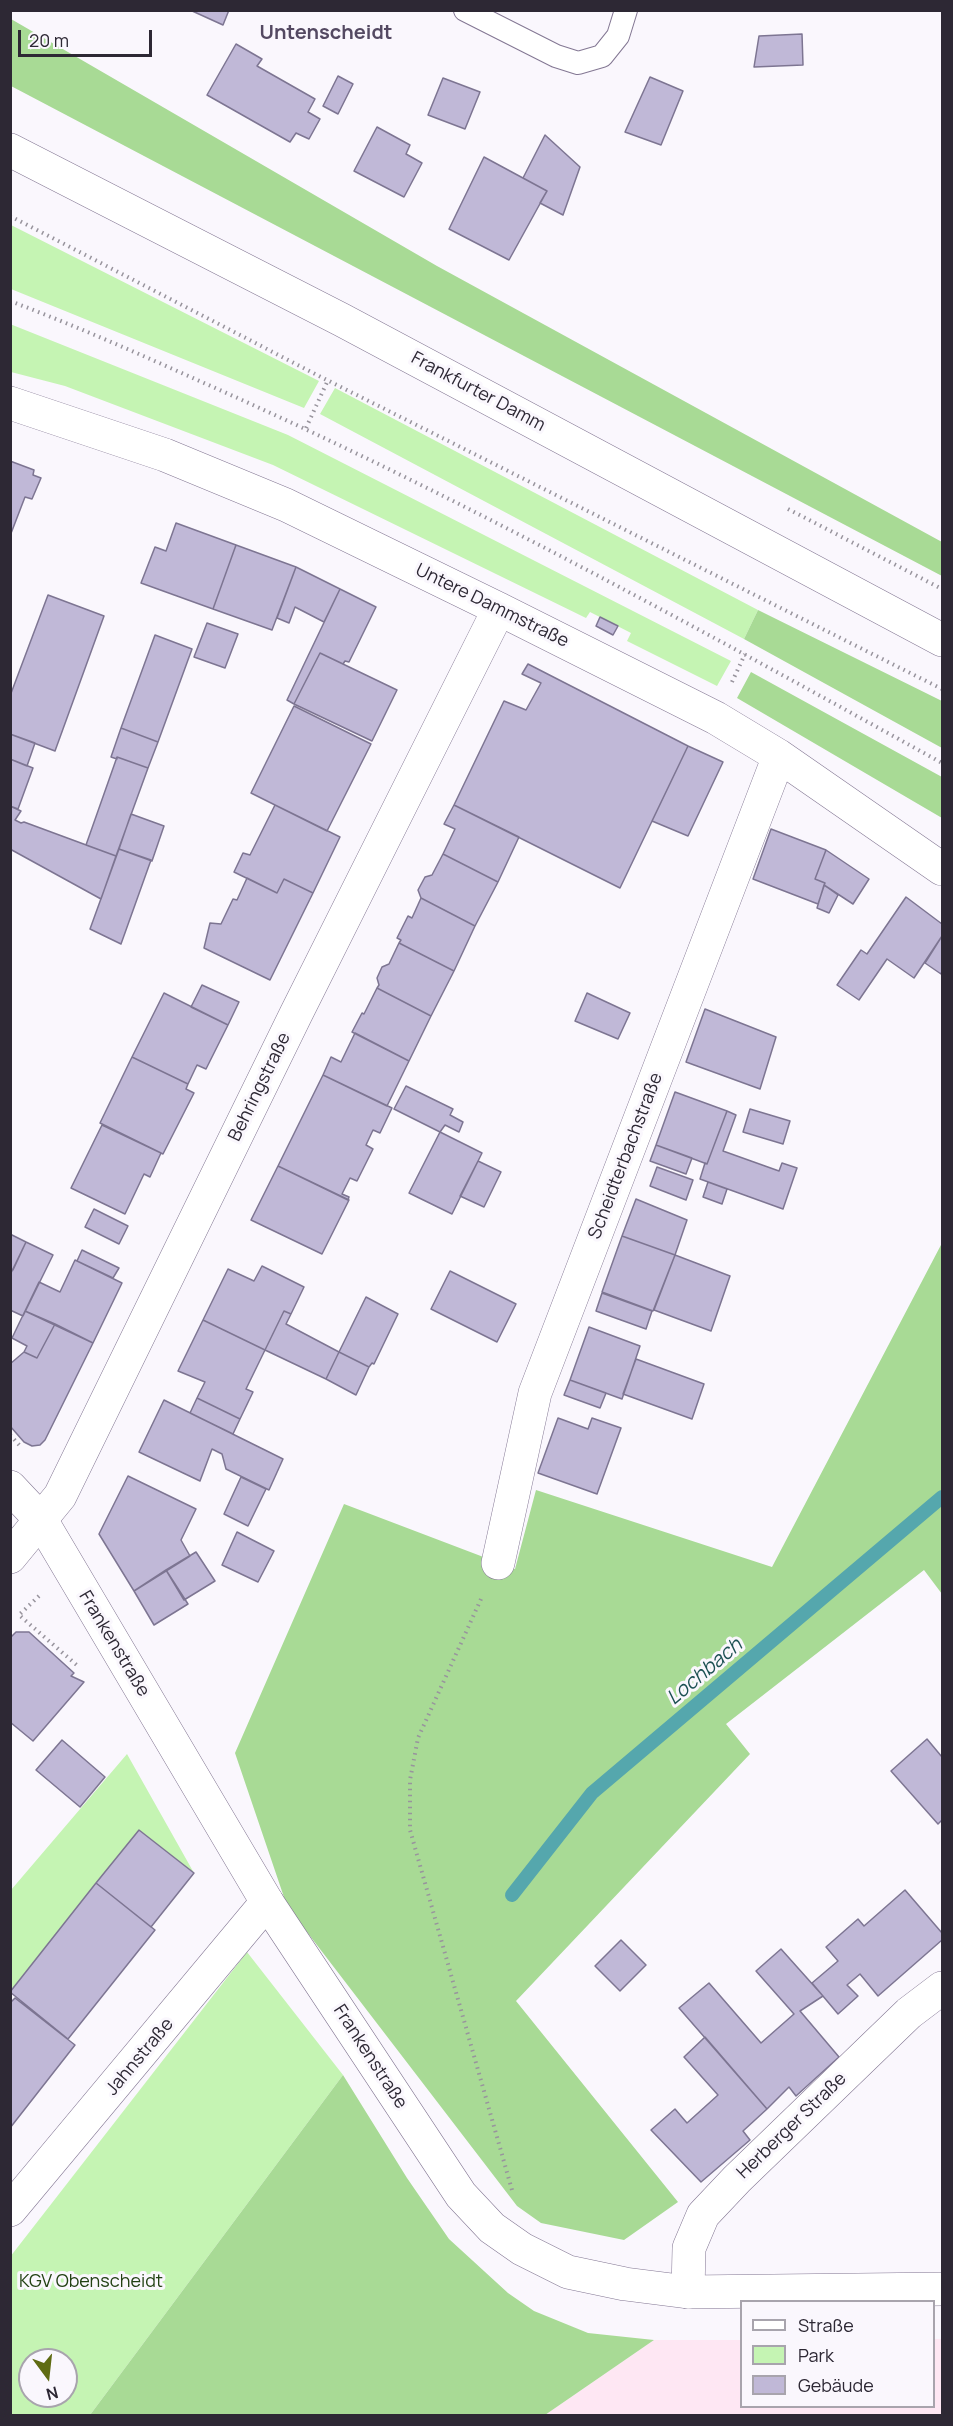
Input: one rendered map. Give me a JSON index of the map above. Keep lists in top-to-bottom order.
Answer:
{
  "streets": {
    "street": [
      "Frankfurter Damm",
      "Untere Dammstraße",
      "Behringstraße",
      "Scheidterbachstraße",
      "Frankenstraße",
      "Jahnstraße",
      "Herberger Straße"
    ]
  },
  "crossings": [
    ["Untere Dammstraße", "Behringstraße"],
    ["Untere Dammstraße", "Scheidterbachstraße"],
    ["Behringstraße", "Frankenstraße"],
    ["Frankenstraße", "Jahnstraße"],
    ["Frankenstraße", "Herberger Straße"]
  ],
  "districts": ["Untenscheidt"],
  "water": ["Lochbach"],
  "parks": ["KGV Obenscheidt"],
  "legend": ["Straße", "Park", "Gebäude"],
  "scale_bar": "20 m",
  "north": "bottom"
}
